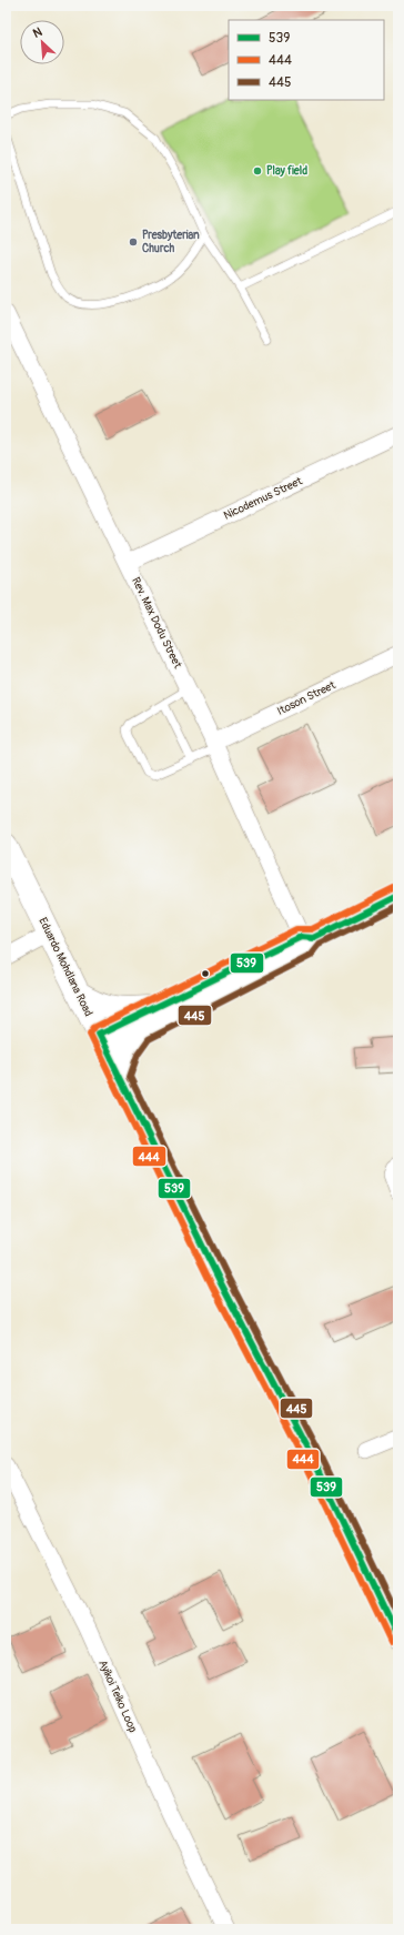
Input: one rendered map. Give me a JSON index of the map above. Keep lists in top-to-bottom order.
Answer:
{
  "streets": {
    "main road": ["Eduardo Mohdlana Road"],
    "street": [
      "Nicodemus Street",
      "Rev. Max Dodu Street",
      "Itoson Street",
      "Ayikoi Teiko Loop"
    ]
  },
  "crossings": [
    ["Nicodemus Street", "Rev. Max Dodu Street"],
    ["Rev. Max Dodu Street", "Itoson Street"]
  ],
  "places": ["Play field", "Presbyterian Church"],
  "lines": ["transit line 444", "transit line 539", "transit line 445"],
  "legend": ["539", "444", "445"],
  "north": "top left"
}
